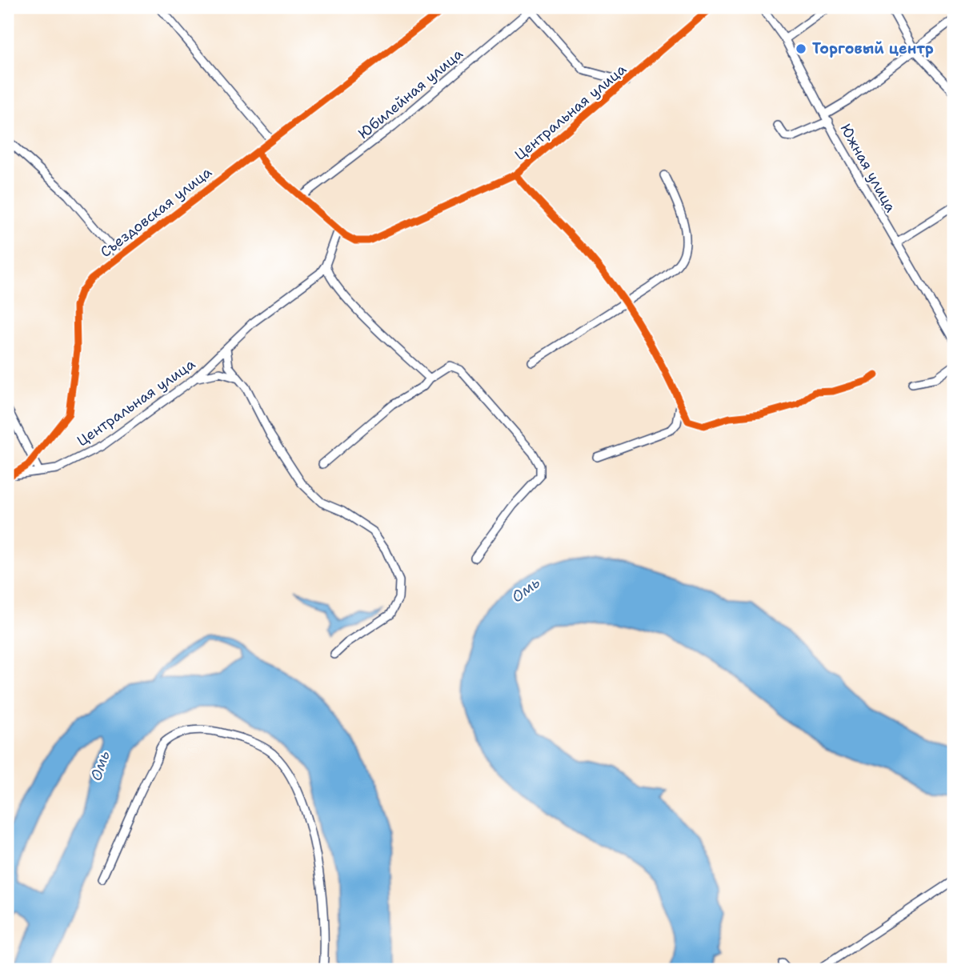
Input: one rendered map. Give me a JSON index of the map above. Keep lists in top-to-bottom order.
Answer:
{
  "streets": {
    "street": [
      "Юбилейная улица",
      "Центральная улица",
      "Южная улица",
      "Съездовская улица"
    ]
  },
  "water": ["Омь"],
  "places": ["Торговый центр"]
}
